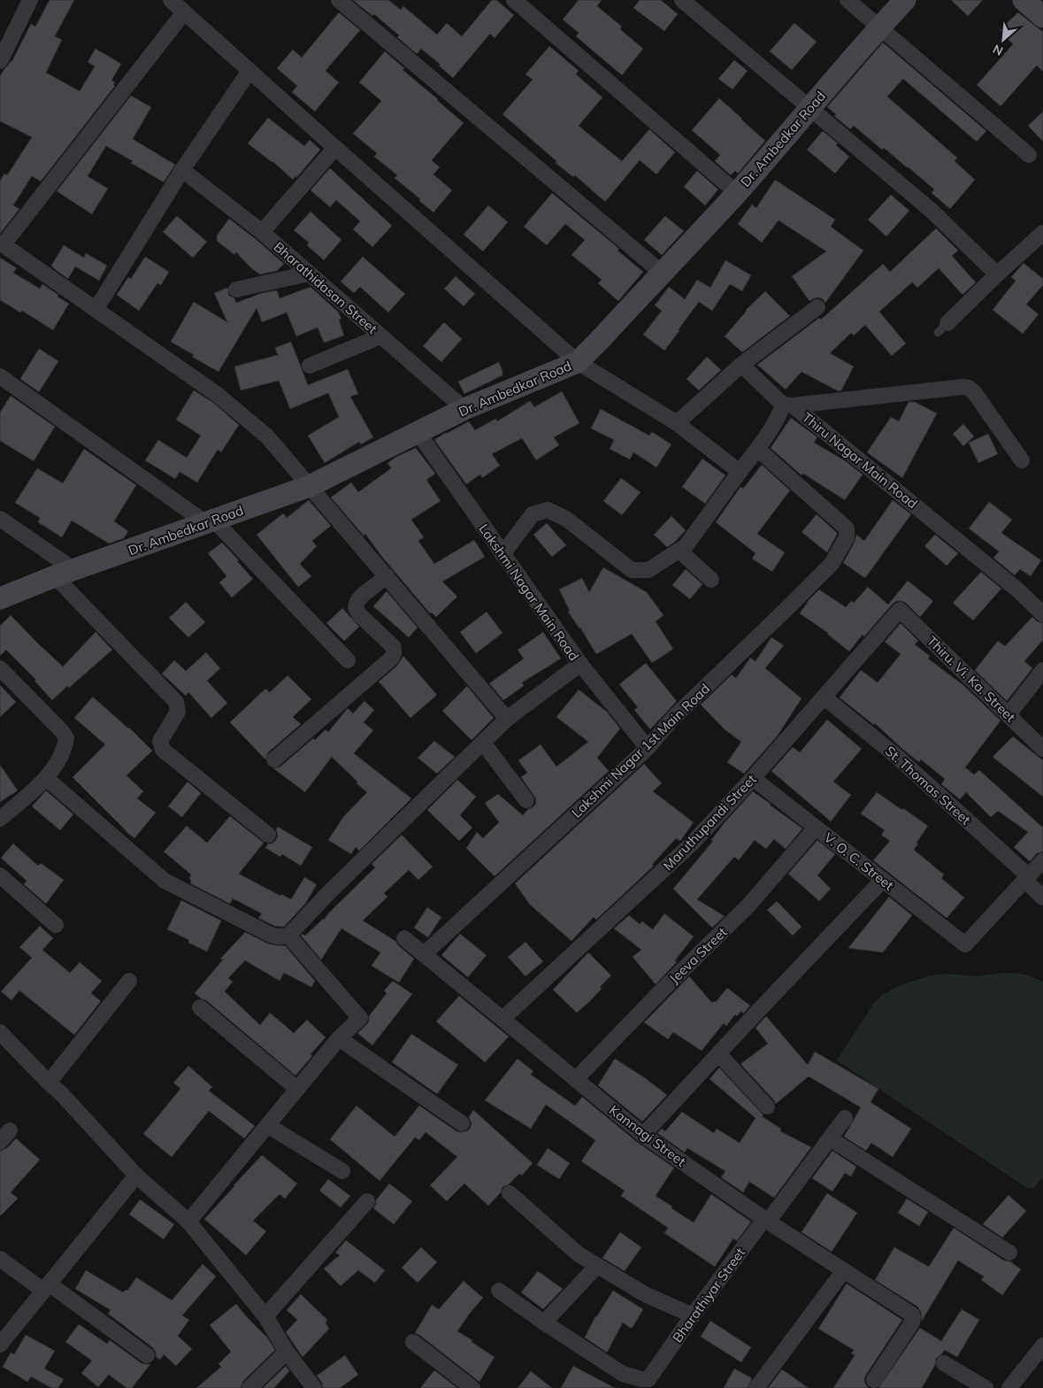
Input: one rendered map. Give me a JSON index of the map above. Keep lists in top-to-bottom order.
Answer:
{
  "streets": {
    "street": [
      "Dr. Ambedkar Road",
      "Bharathidasan Street",
      "Thiru Nagar Main Road",
      "Lakshmi Nagar Main Road",
      "Thiru. Vi. Ka. Street",
      "Lakshmi Nagar 1st Main Road",
      "St. Thomas Street",
      "Maruthupandi Street",
      "V. O. C. Street",
      "Jeeva Street",
      "Kannagi Street",
      "Bharathiyar Street"
    ]
  },
  "crossings": [
    ["Dr. Ambedkar Road", "Bharathidasan Street"],
    ["Dr. Ambedkar Road", "Lakshmi Nagar Main Road"],
    ["Lakshmi Nagar Main Road", "Lakshmi Nagar 1st Main Road"],
    ["Thiru. Vi. Ka. Street", "Maruthupandi Street"],
    ["Lakshmi Nagar 1st Main Road", "Kannagi Street"],
    ["St. Thomas Street", "Maruthupandi Street"],
    ["St. Thomas Street", "V. O. C. Street"],
    ["Maruthupandi Street", "V. O. C. Street"],
    ["Maruthupandi Street", "Kannagi Street"],
    ["V. O. C. Street", "Jeeva Street"],
    ["Jeeva Street", "Kannagi Street"],
    ["Kannagi Street", "Bharathiyar Street"]
  ],
  "north": "bottom left"
}
